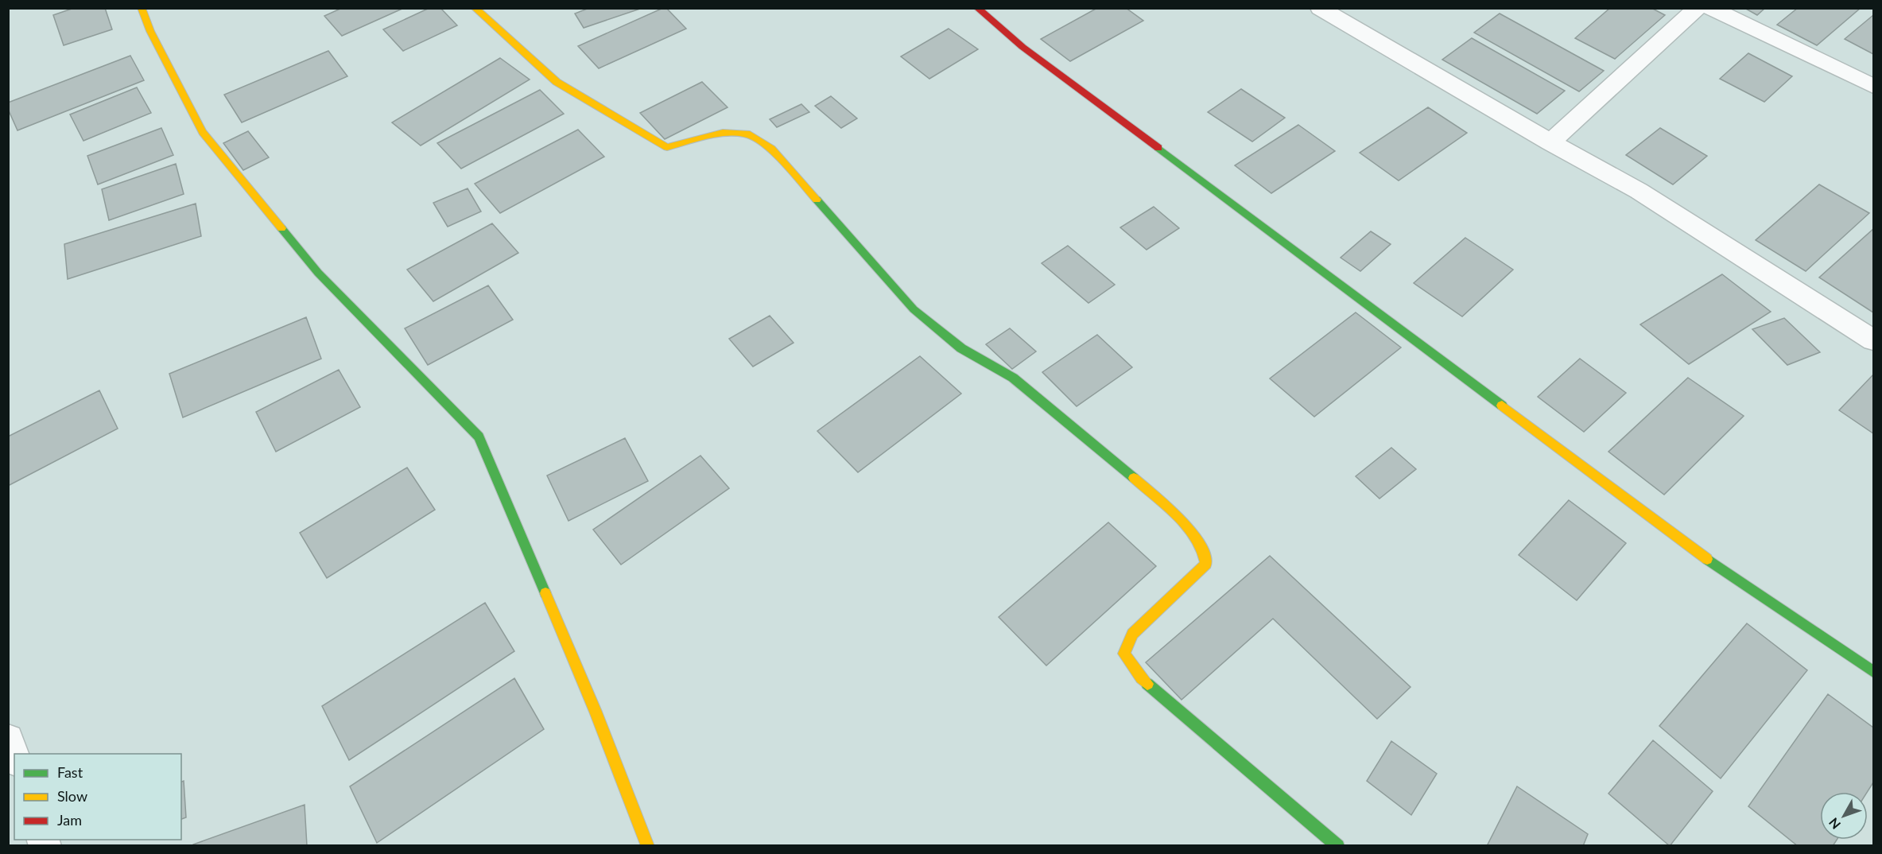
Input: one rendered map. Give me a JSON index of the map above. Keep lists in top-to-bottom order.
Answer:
{
  "legend": ["Fast", "Slow", "Jam"],
  "north": "bottom left"
}
